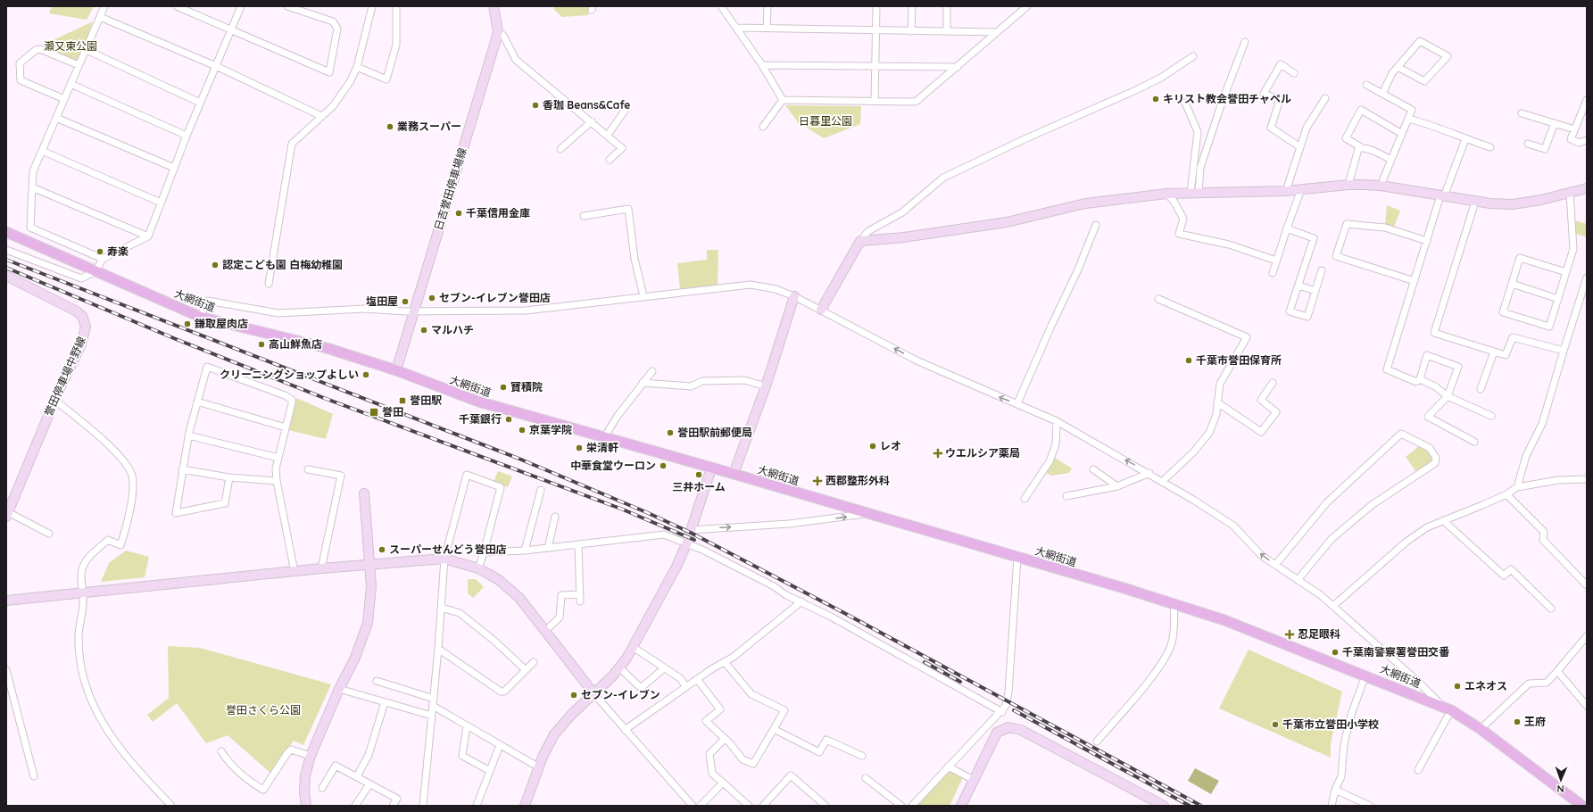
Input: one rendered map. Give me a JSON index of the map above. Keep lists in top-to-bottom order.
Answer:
{
  "streets": {
    "main road": ["大網街道"],
    "street": ["日吉誉田停車場線", "誉田停車場中野線"]
  },
  "crossings": [
    ["日吉誉田停車場線", "大網街道"]
  ],
  "parks": ["瀬又東公園", "日暮里公園", "誉田さくら公園"],
  "places": {
    "other": [
      "キリスト教会誉田チャペル",
      "香珈 Beans&Cafe",
      "業務スーパー",
      "千葉信用金庫",
      "寿楽",
      "認定こども園 白梅幼稚園",
      "セブン-イレブン誉田店",
      "塩田屋",
      "鎌取屋肉店",
      "マルハチ",
      "高山鮮魚店",
      "千葉市誉田保育所",
      "クリーニングショップよしい",
      "寶積院",
      "千葉銀行",
      "京葉学院",
      "誉田駅前郵便局",
      "レオ",
      "栄清軒",
      "中華食堂ウーロン",
      "三井ホーム",
      "スーパーせんどう誉田店",
      "千葉南警察署誉田交番",
      "エネオス",
      "セブン-イレブン",
      "王府",
      "千葉市立誉田小学校"
    ],
    "transit": ["誉田駅", "誉田"],
    "health": ["ウエルシア薬局", "西郡整形外科", "忍足眼科"]
  },
  "north": "bottom"
}
